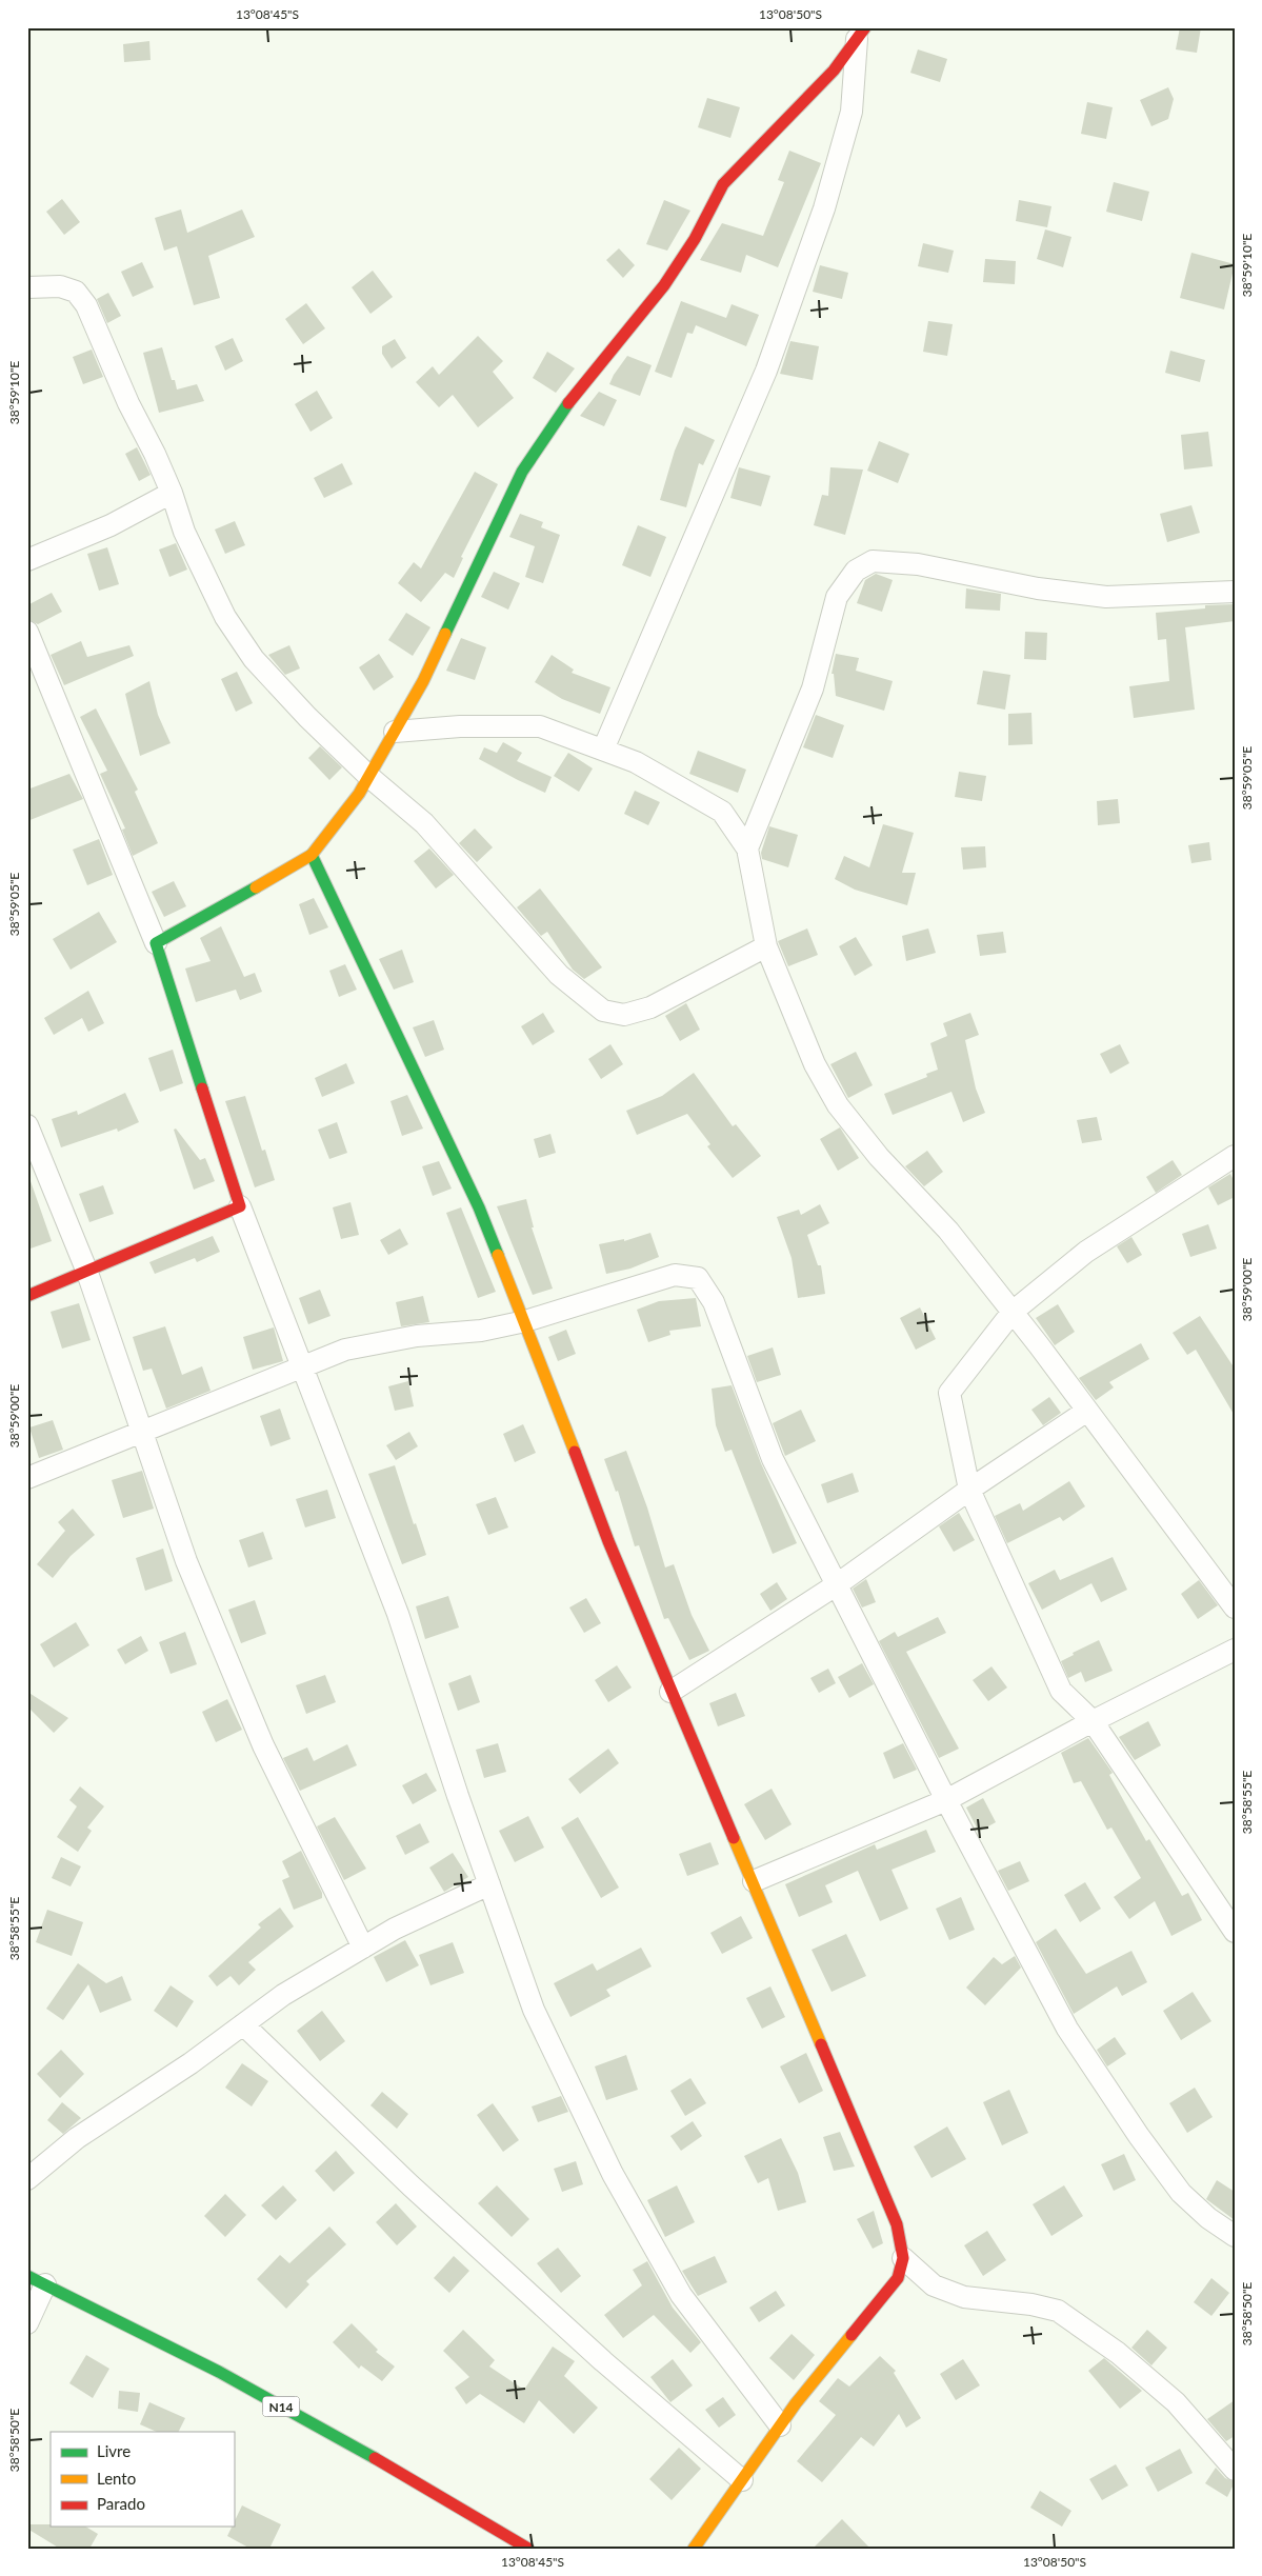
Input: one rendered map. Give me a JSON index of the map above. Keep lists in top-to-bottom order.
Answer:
{
  "streets": {
    "street": ["N14"]
  },
  "legend": ["Livre", "Lento", "Parado"],
  "coordinates": [
    "13°08'45\"S",
    "13°08'50\"S",
    "38°59'10\"E",
    "38°59'05\"E",
    "38°59'00\"E",
    "38°58'55\"E",
    "38°58'50\"E"
  ]
}
